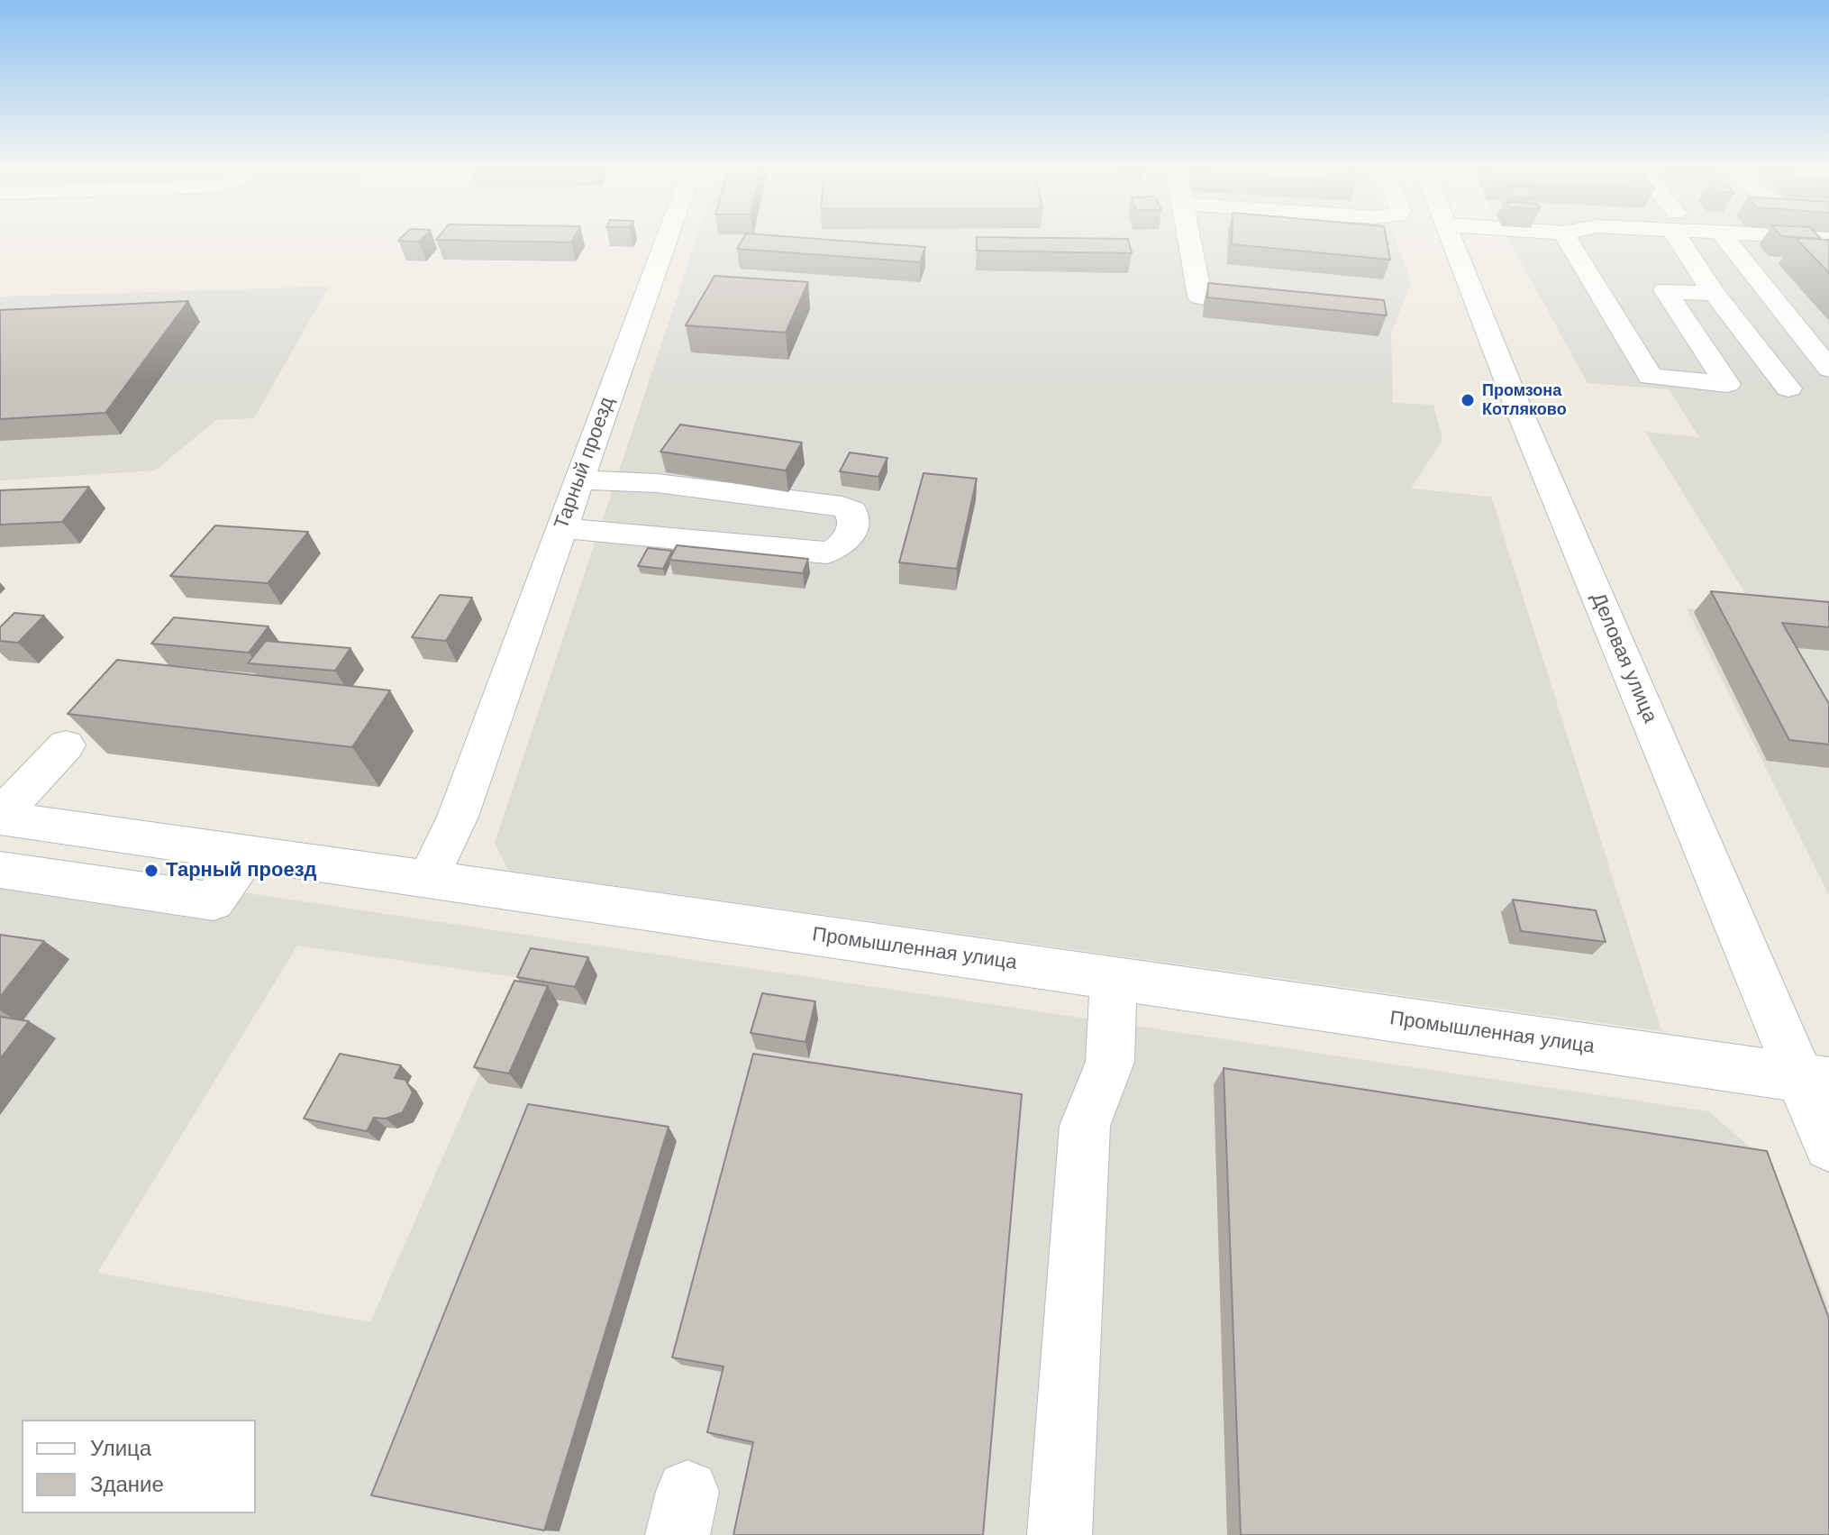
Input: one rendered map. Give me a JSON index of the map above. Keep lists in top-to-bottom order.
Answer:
{
  "streets": {
    "street": ["Тарный проезд", "Деловая улица", "Промышленная улица"]
  },
  "crossings": [
    ["Тарный проезд", "Промышленная улица"],
    ["Деловая улица", "Промышленная улица"]
  ],
  "places": ["Промзона Котляково", "Тарный проезд"],
  "legend": ["Улица", "Здание"]
}
